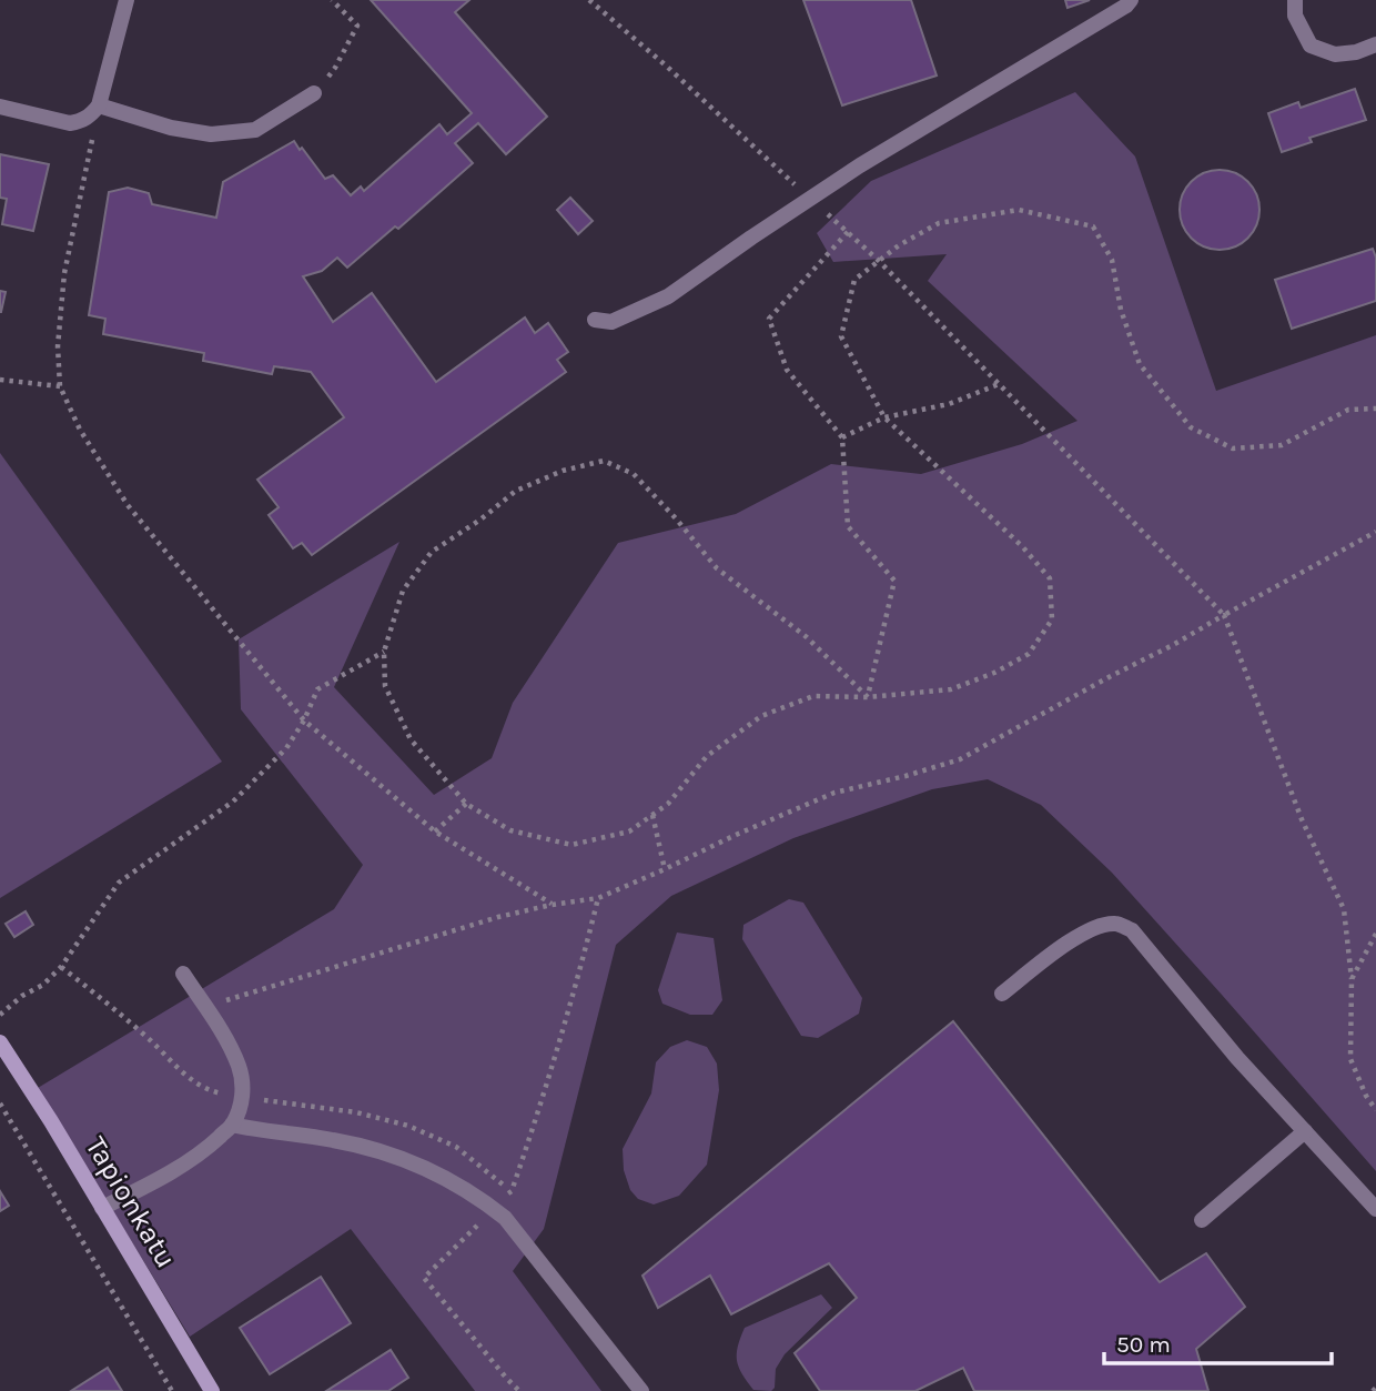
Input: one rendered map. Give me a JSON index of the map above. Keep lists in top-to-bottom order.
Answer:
{
  "streets": {
    "street": ["Tapionkatu"]
  },
  "scale_bar": "50 m"
}
